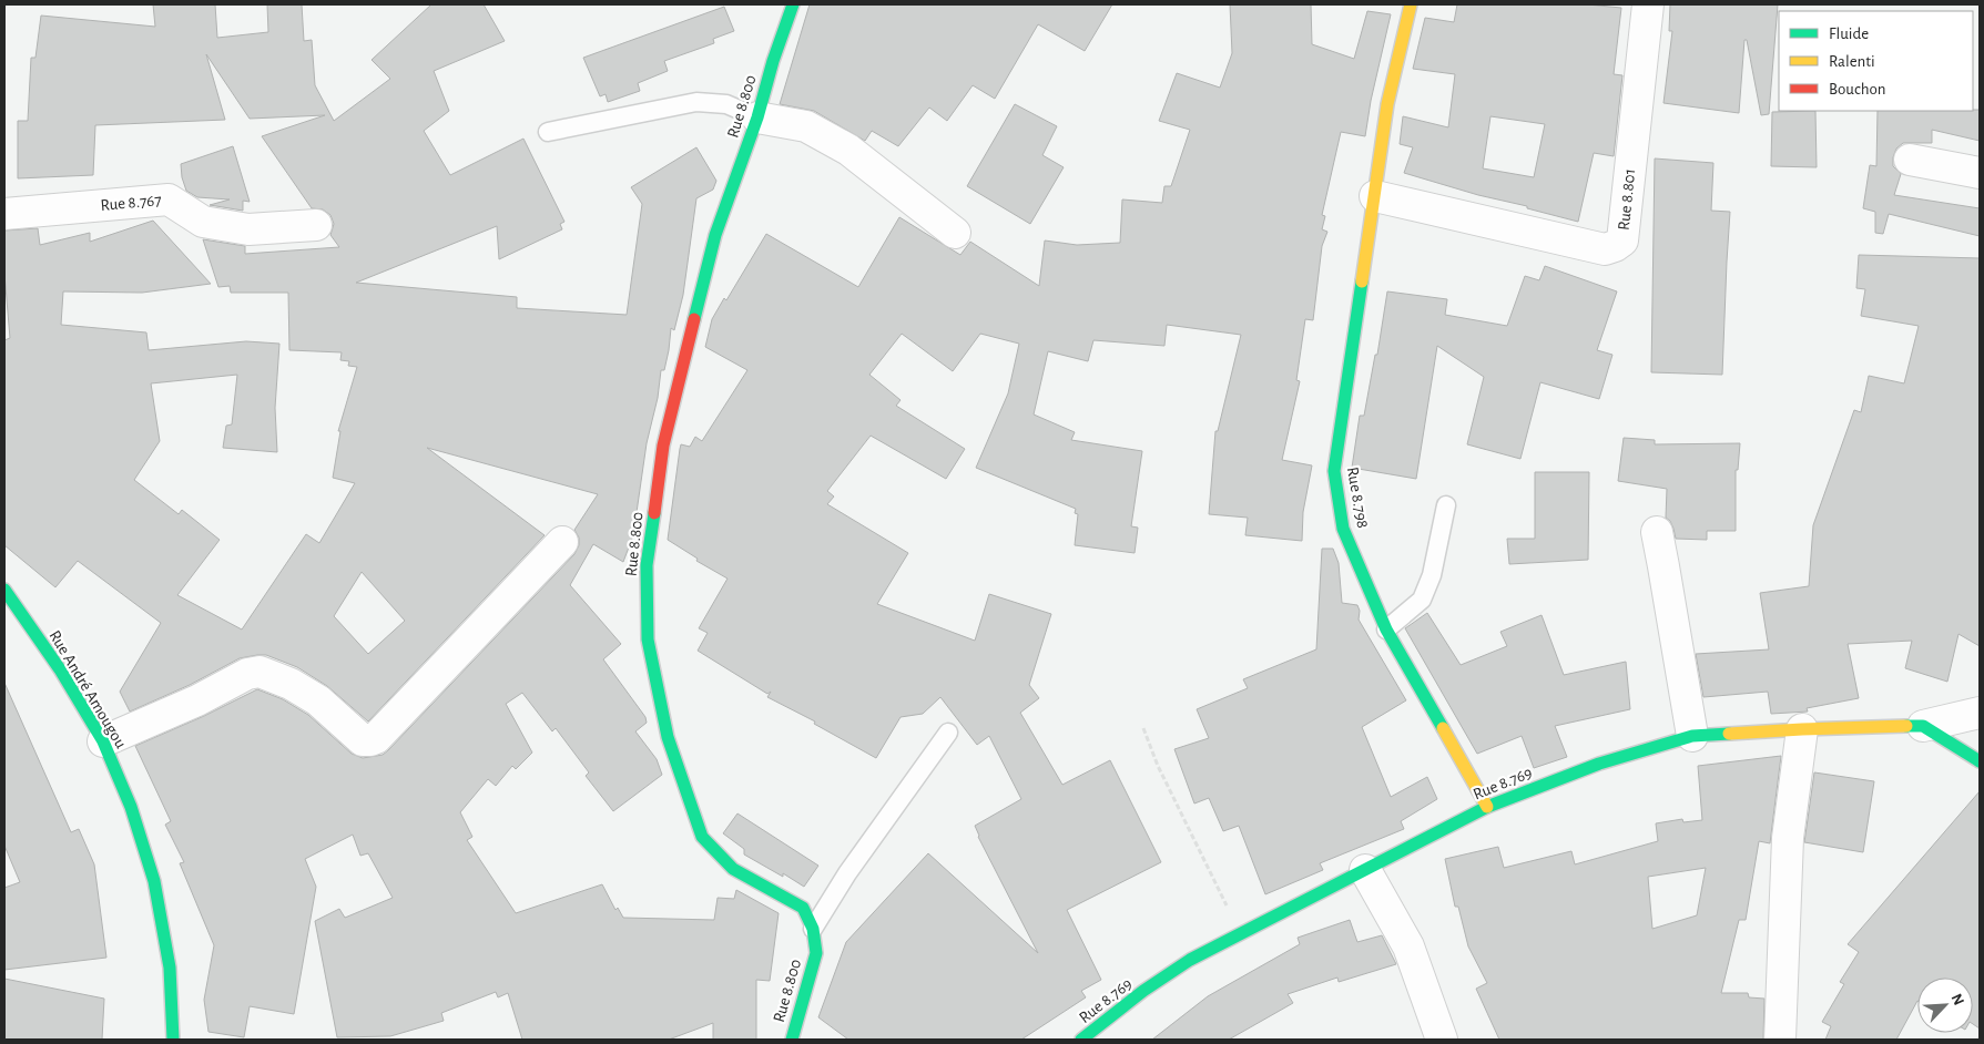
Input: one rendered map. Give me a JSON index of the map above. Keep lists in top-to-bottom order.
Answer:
{
  "streets": {
    "street": [
      "Rue 8.800",
      "Rue 8.801",
      "Rue 8.767",
      "Rue 8.798",
      "Rue André Amougou",
      "Rue 8.769"
    ]
  },
  "crossings": [
    ["Rue 8.801", "Rue 8.798"],
    ["Rue 8.798", "Rue 8.769"]
  ],
  "legend": ["Fluide", "Ralenti", "Bouchon"],
  "north": "top right"
}
